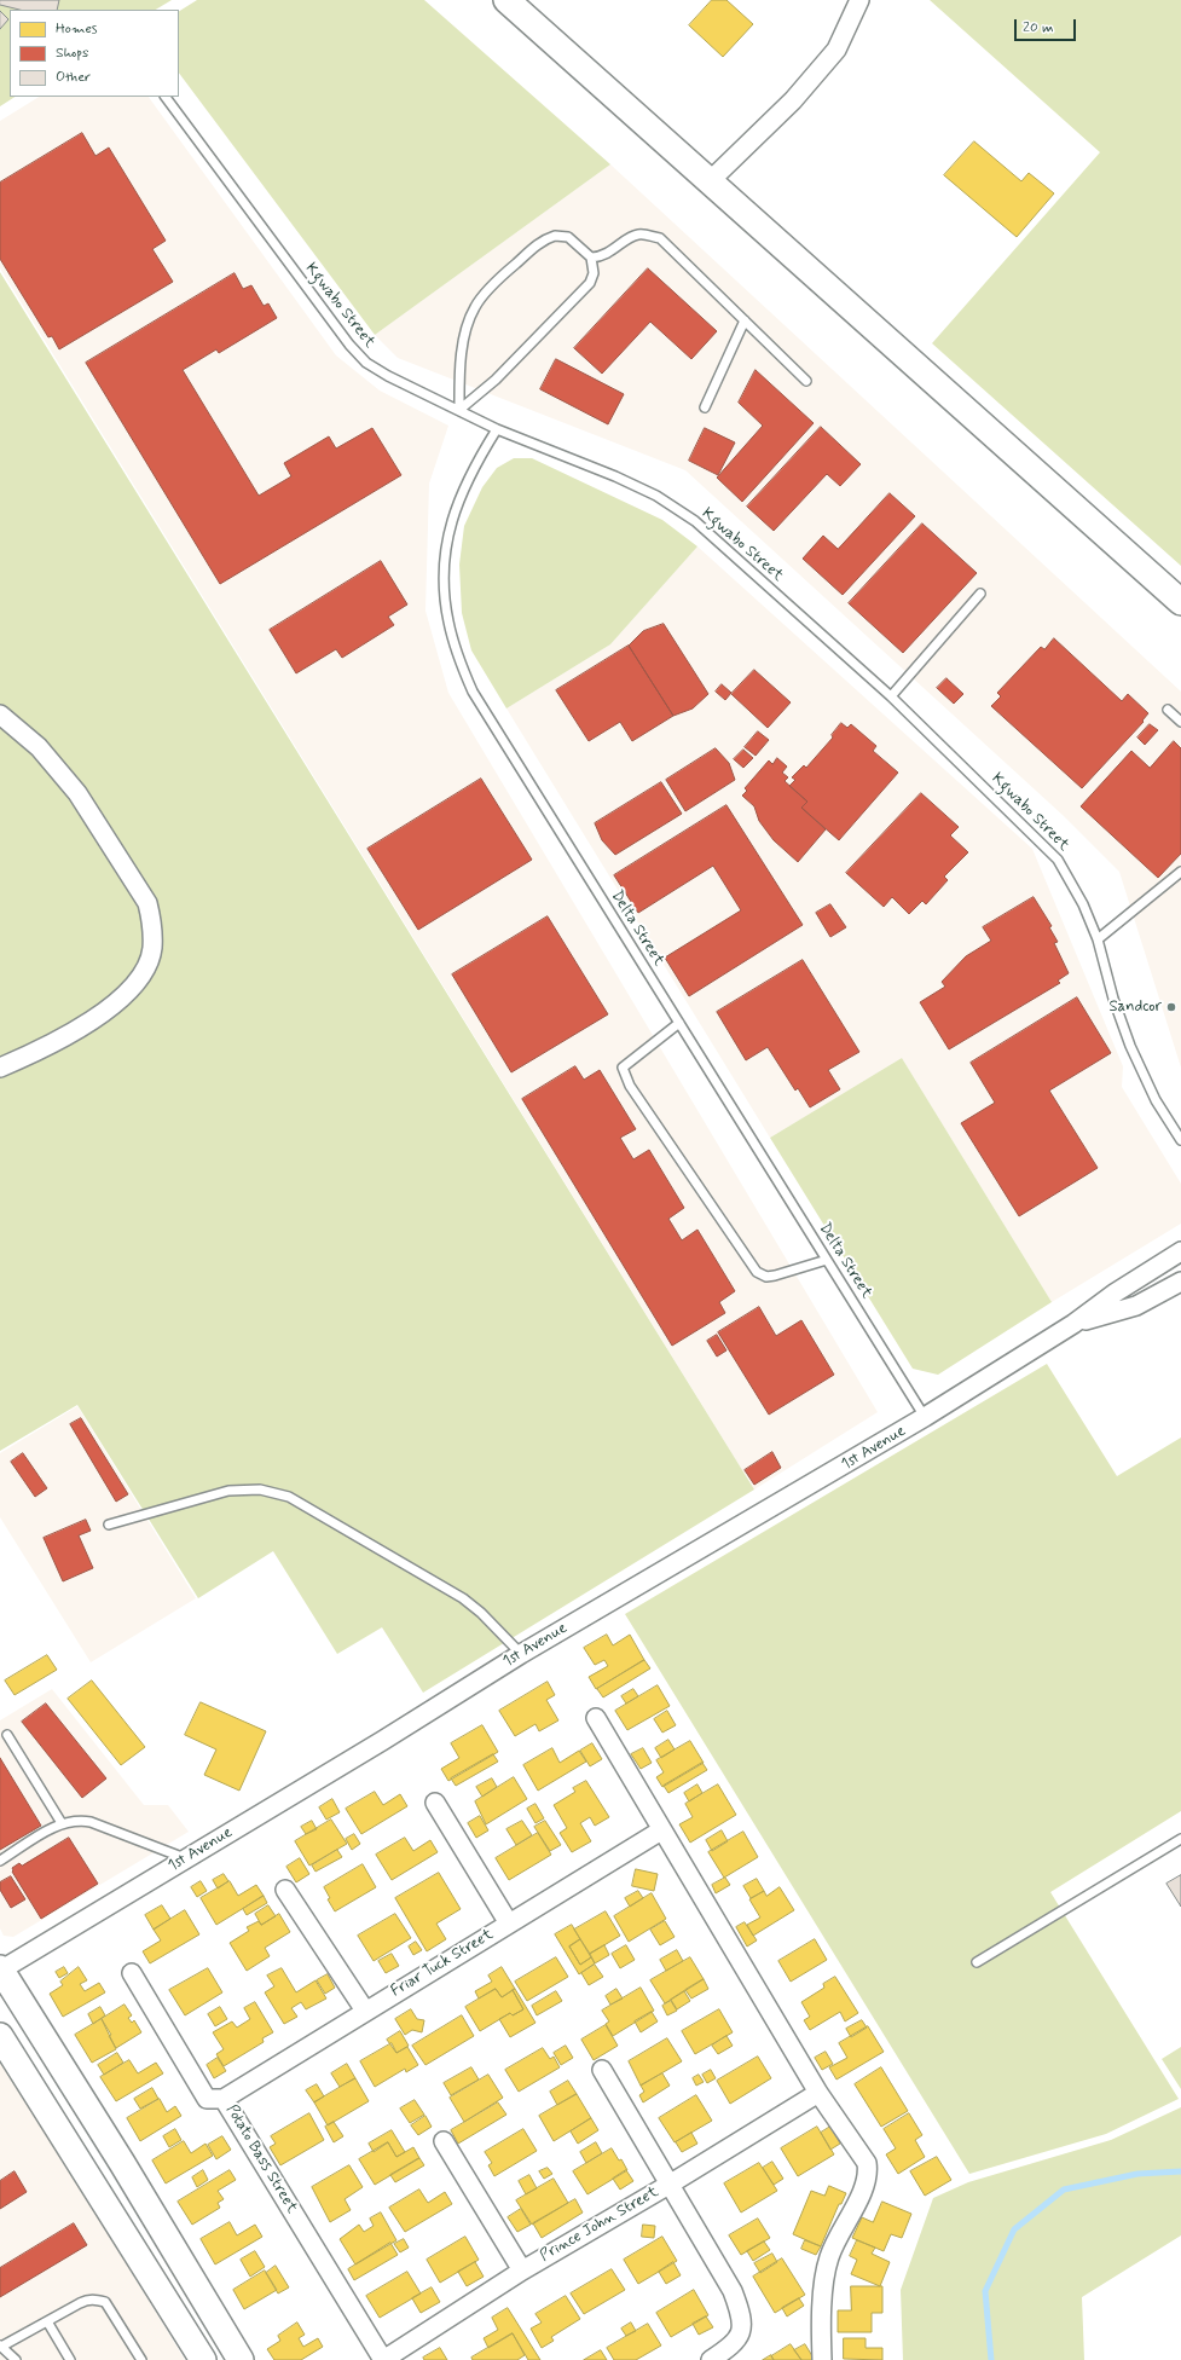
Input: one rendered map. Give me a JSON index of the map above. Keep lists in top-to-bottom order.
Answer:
{
  "streets": {
    "street": [
      "1st Avenue",
      "Friar Tuck Street",
      "Potato Bass Street",
      "Prince John Street"
    ],
    "lane": ["Kgwabo Street", "Delta Street"]
  },
  "crossings": [
    ["Kgwabo Street", "Delta Street"],
    ["Delta Street", "1st Avenue"],
    ["Friar Tuck Street", "Potato Bass Street"],
    ["Potato Bass Street", "Prince John Street"]
  ],
  "places": ["Sandcor"],
  "legend": ["Homes", "Shops", "Other"],
  "scale_bar": "20 m"
}
